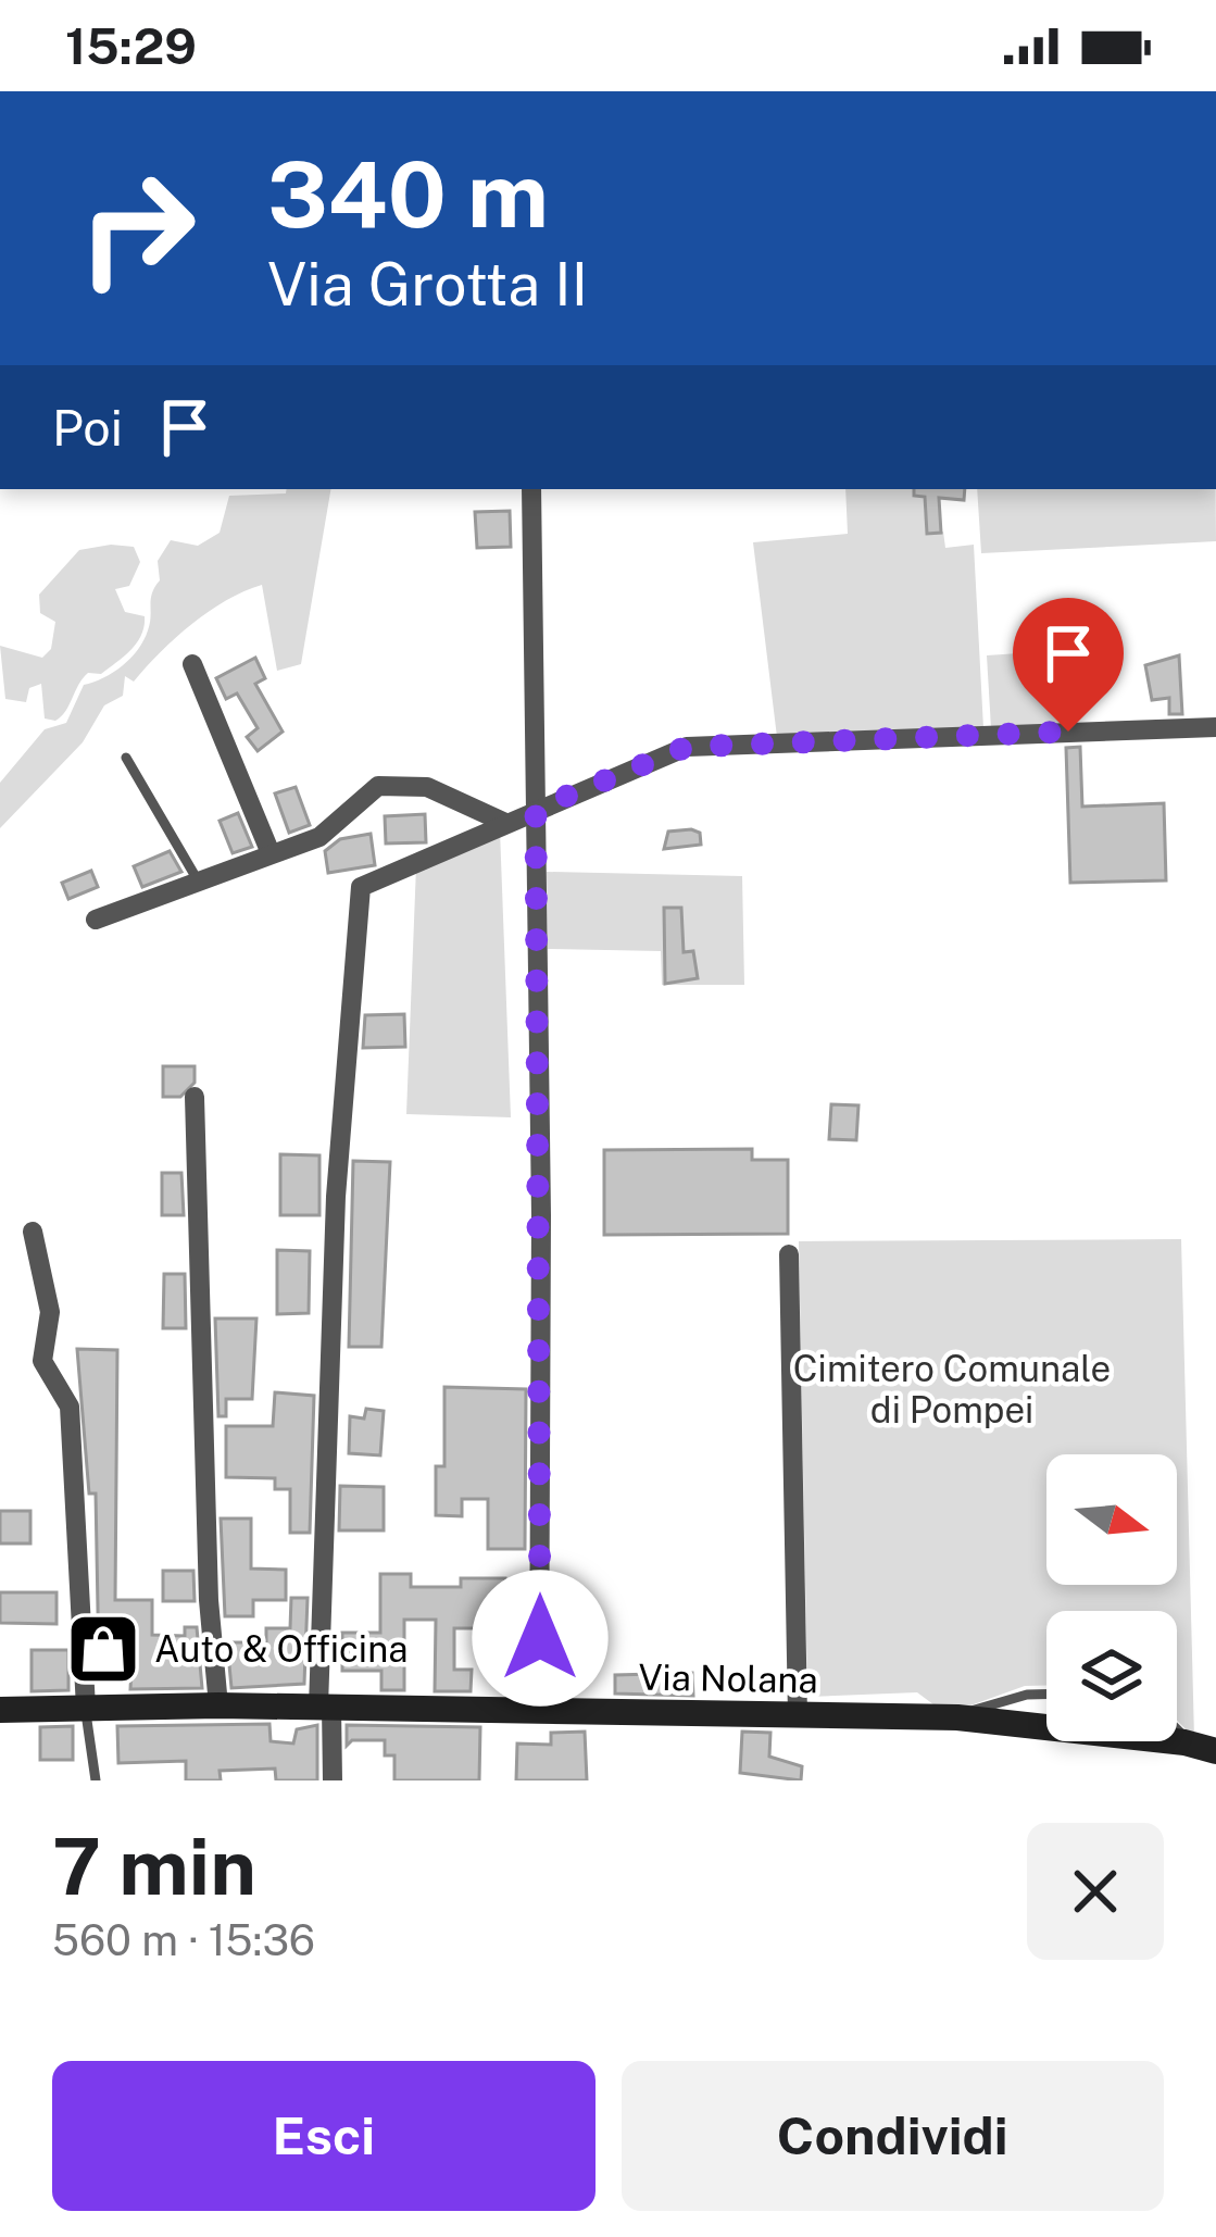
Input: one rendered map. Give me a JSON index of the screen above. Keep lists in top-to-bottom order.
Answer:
{
  "streets": {
    "street": ["Via Nolana"]
  },
  "parks": ["Cimitero Comunale di Pompei"],
  "places": {
    "shop": ["Auto & Officina"]
  },
  "north": "right",
  "page": {
    "status": "15:29",
    "turn": ["340 m", "Via Grotta II"],
    "then": "Poi",
    "heading": ["7 min", "560 m · 15:36"],
    "buttons": ["Esci", "Condividi"]
  }
}
